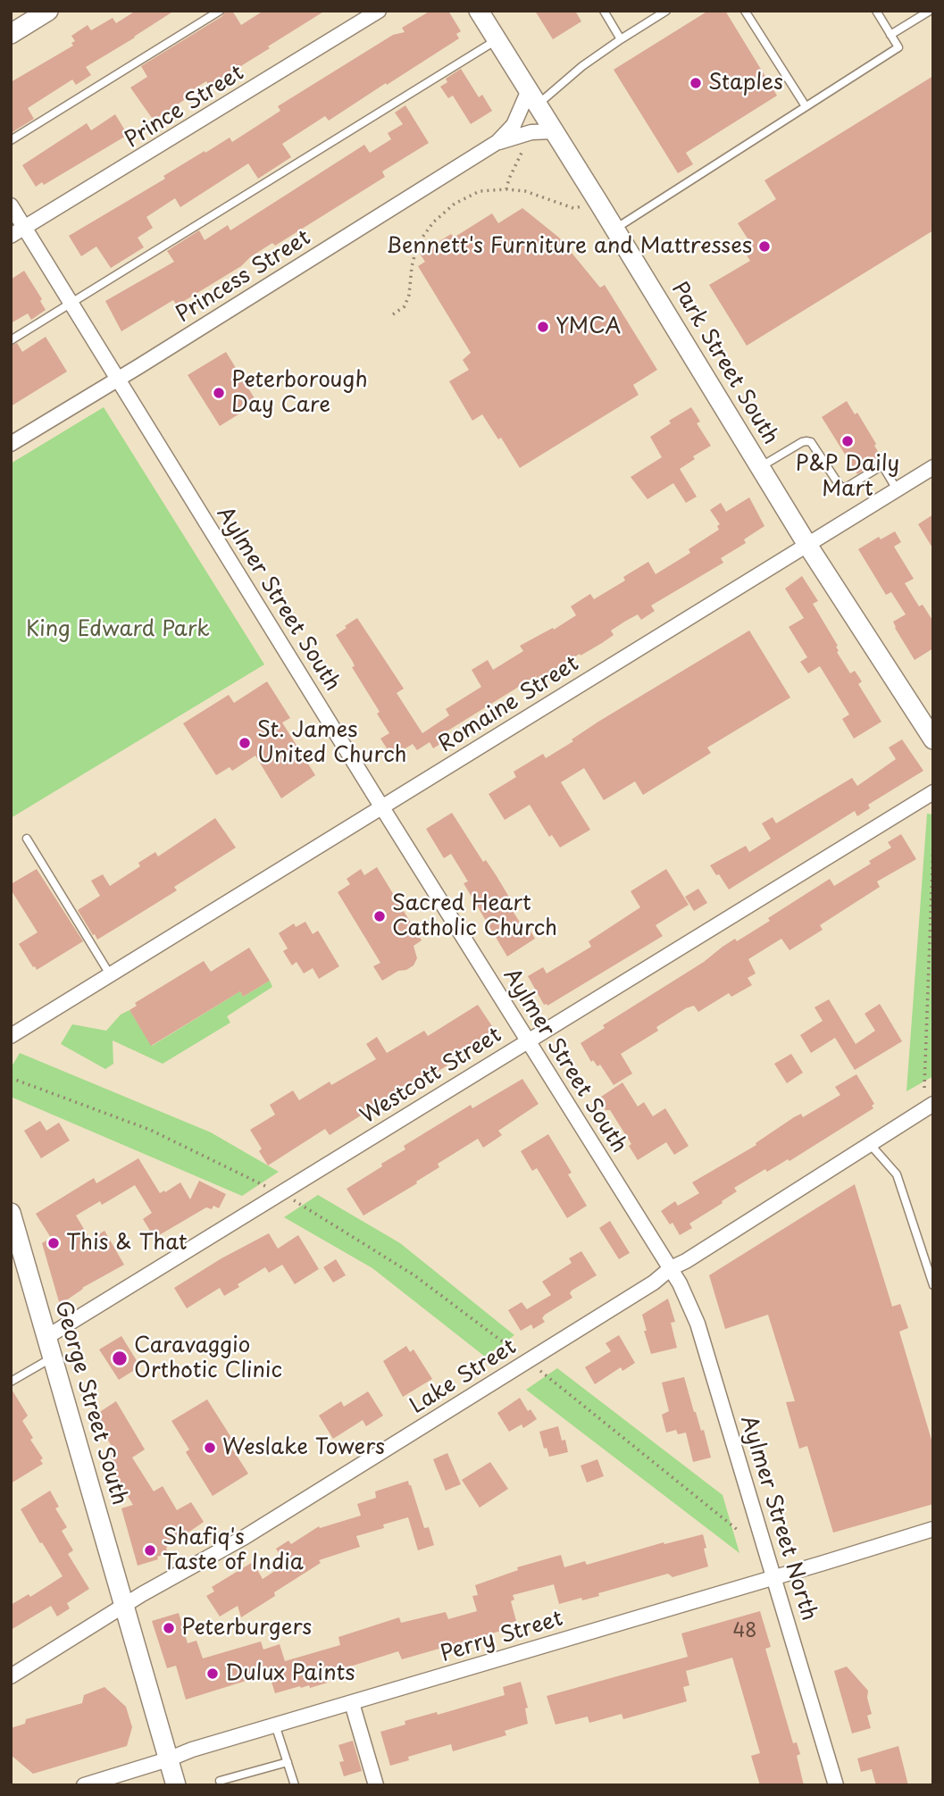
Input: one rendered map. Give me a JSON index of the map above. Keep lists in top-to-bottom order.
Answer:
{
  "streets": {
    "main road": ["Park Street South", "George Street South"],
    "street": [
      "Prince Street",
      "Princess Street",
      "Aylmer Street South",
      "Romaine Street",
      "Westcott Street",
      "Lake Street",
      "Aylmer Street North",
      "Perry Street"
    ]
  },
  "crossings": [
    ["Prince Street", "Aylmer Street South"],
    ["Princess Street", "Park Street South"],
    ["Princess Street", "Aylmer Street South"],
    ["Park Street South", "Romaine Street"],
    ["Aylmer Street South", "Romaine Street"],
    ["Aylmer Street South", "Westcott Street"],
    ["Aylmer Street South", "Lake Street"],
    ["Aylmer Street South", "Aylmer Street North"],
    ["Westcott Street", "George Street South"],
    ["Lake Street", "George Street South"],
    ["Lake Street", "Aylmer Street North"],
    ["George Street South", "Perry Street"],
    ["Aylmer Street North", "Perry Street"]
  ],
  "parks": ["King Edward Park"],
  "places": [
    "Staples",
    "Bennett's Furniture and Mattresses",
    "YMCA",
    "Peterborough Day Care",
    "P&P Daily Mart",
    "St. James United Church",
    "Sacred Heart Catholic Church",
    "This & That",
    "Caravaggio Orthotic Clinic",
    "Weslake Towers",
    "Shafiq's Taste of India",
    "Peterburgers",
    "Dulux Paints"
  ],
  "house_numbers": ["48"]
}
